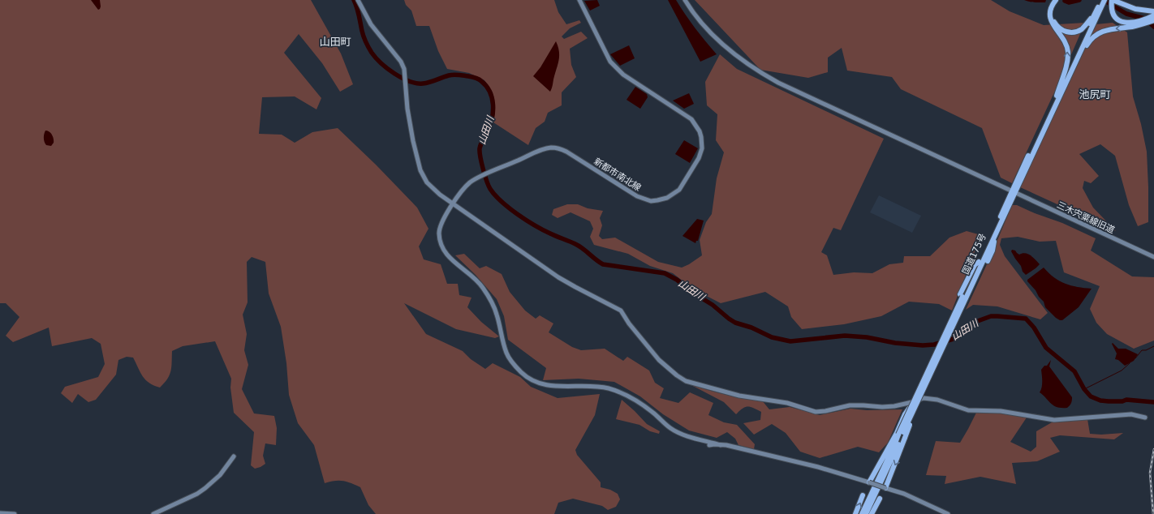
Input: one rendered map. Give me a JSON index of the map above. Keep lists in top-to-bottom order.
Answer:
{
  "streets": {
    "highway": ["国道175号"],
    "street": ["新都市南北線", "三木宍粟線旧道"]
  },
  "crossings": [
    ["三木宍粟線旧道", "国道175号"]
  ],
  "districts": ["山田町", "池尻町"],
  "water": ["山田川"]
}
